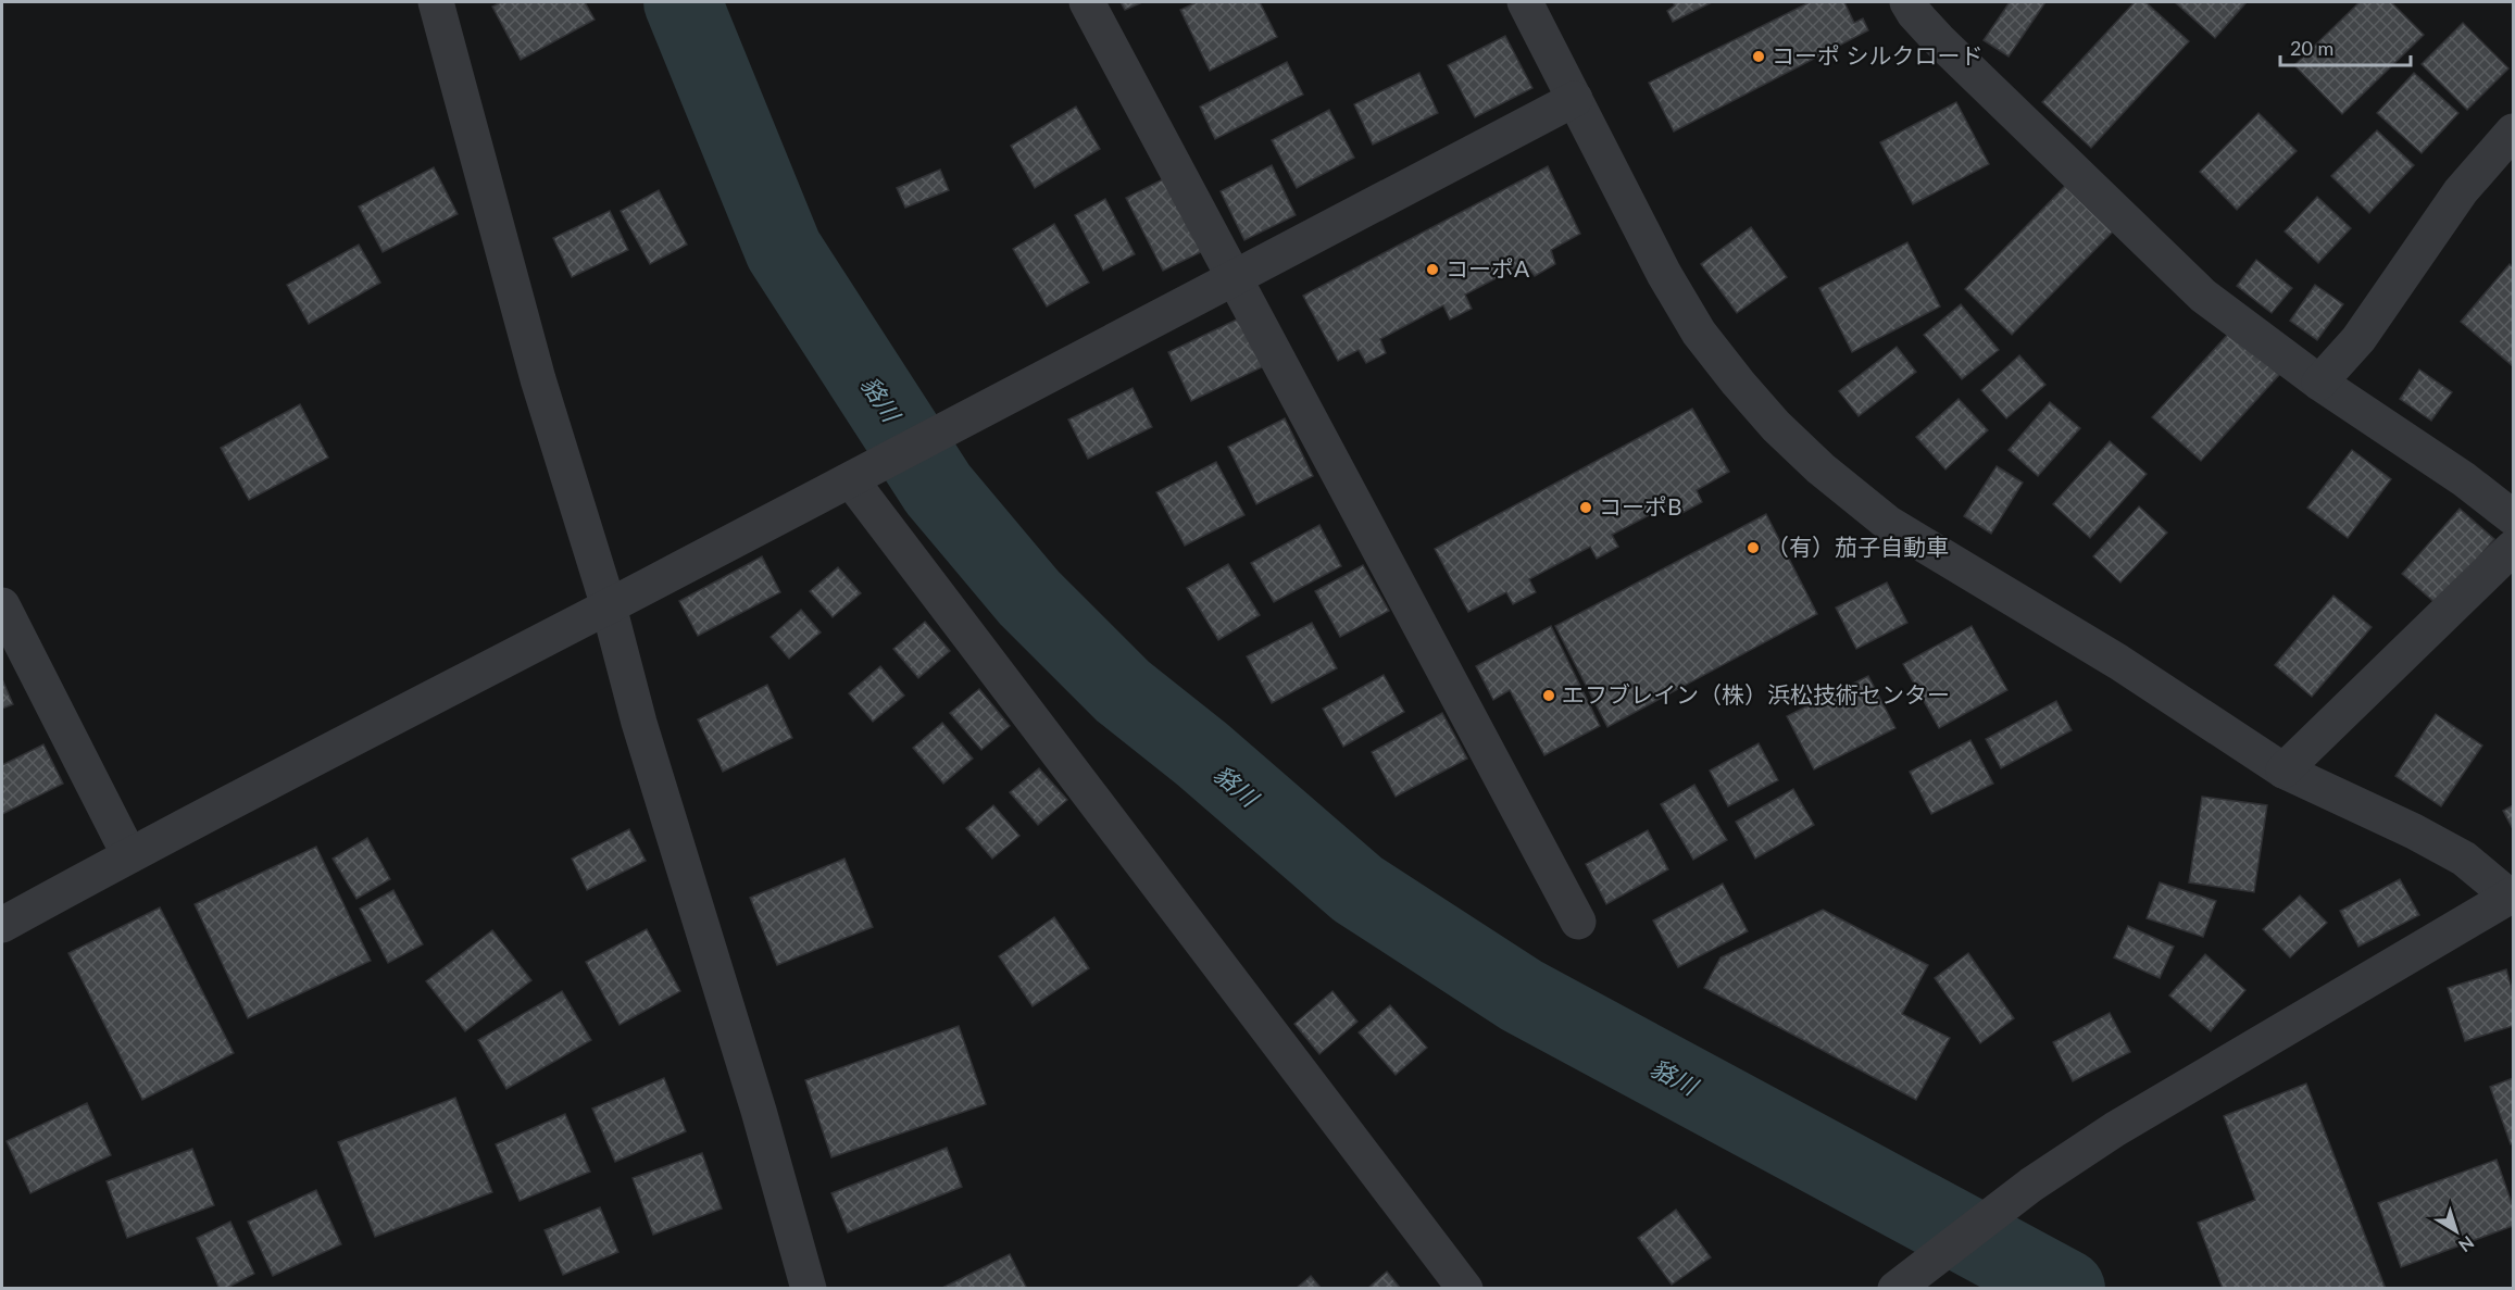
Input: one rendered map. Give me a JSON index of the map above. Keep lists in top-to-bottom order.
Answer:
{
  "water": ["貉川"],
  "places": [
    "コーポ シルクロード",
    "コーポA",
    "コーポB",
    "（有）茄子自動車",
    "エフブレイン（株）浜松技術センター"
  ],
  "scale_bar": "20 m",
  "north": "bottom right"
}
